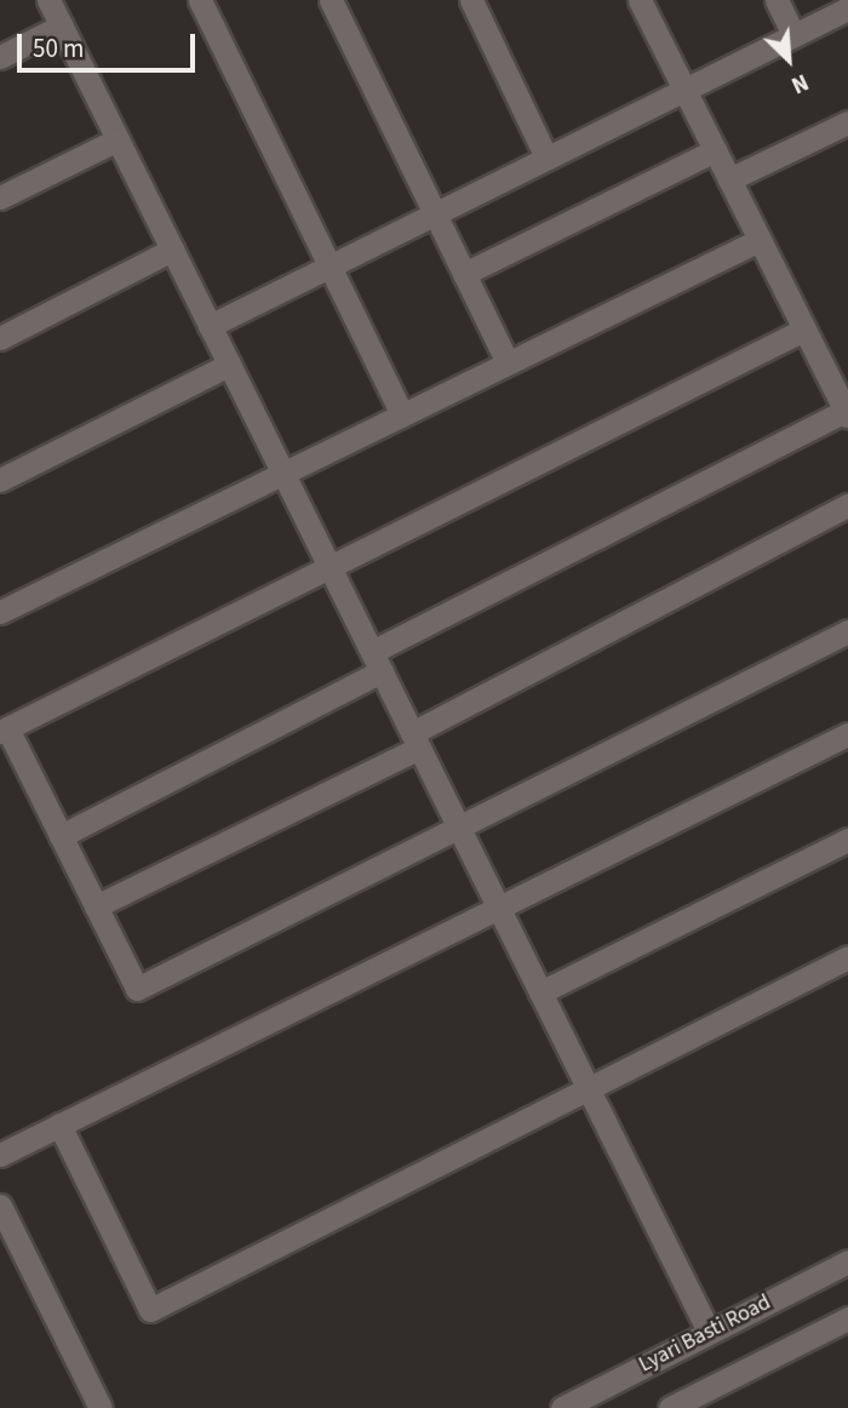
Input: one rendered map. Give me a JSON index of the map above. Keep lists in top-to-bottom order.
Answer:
{
  "streets": {
    "street": ["Lyari Basti Road"]
  },
  "scale_bar": "50 m",
  "north": "bottom right"
}
